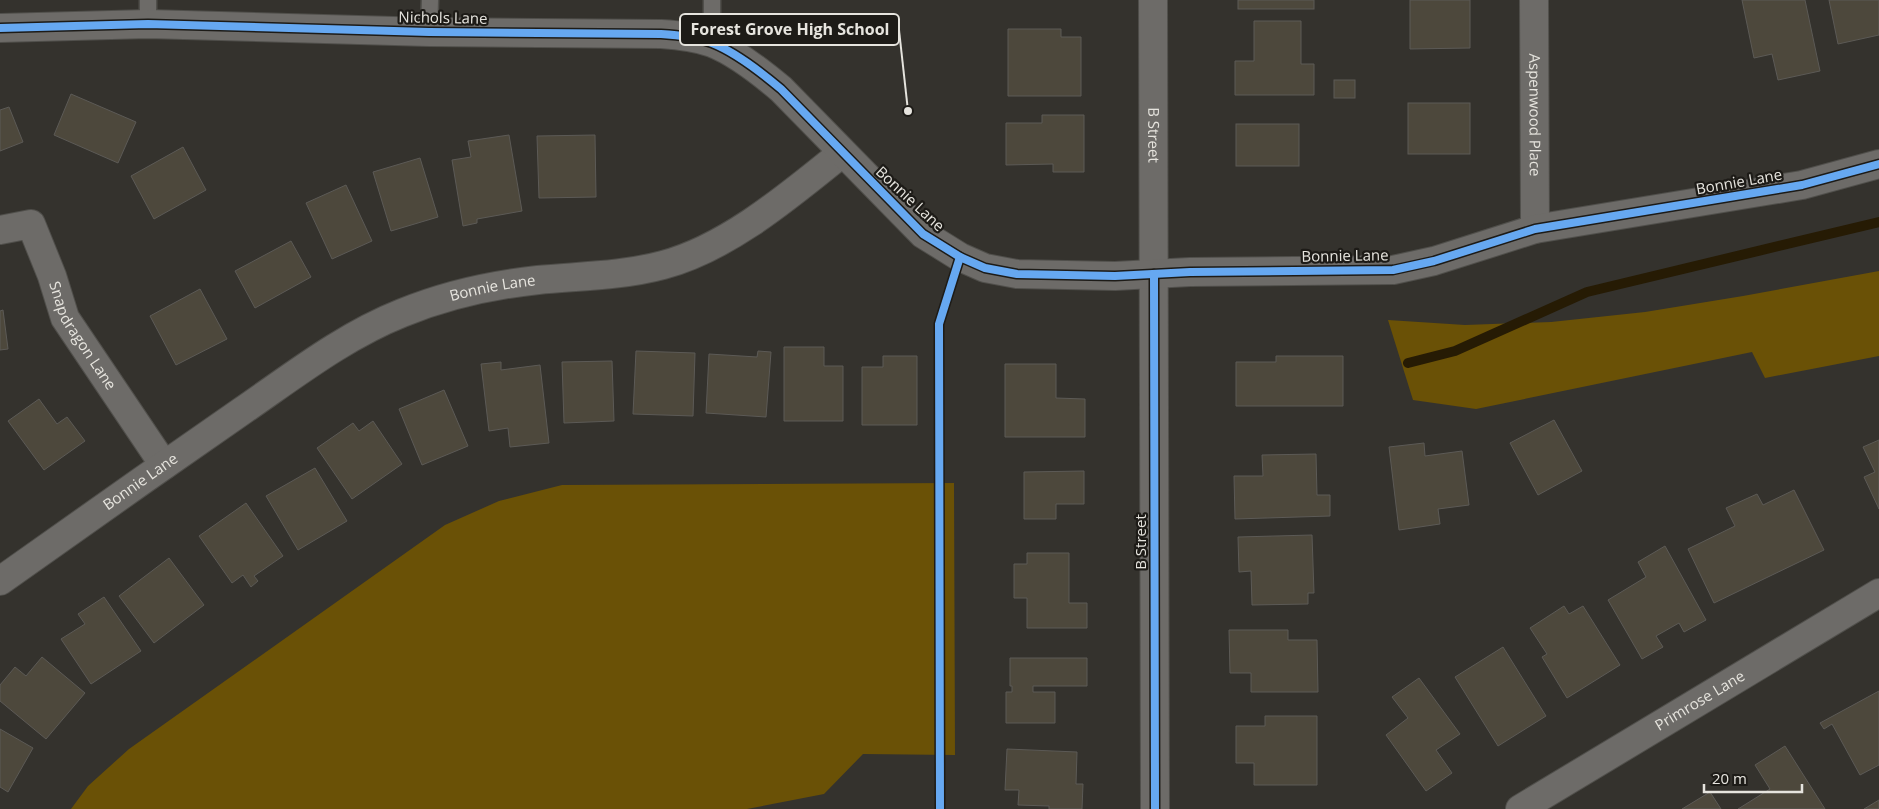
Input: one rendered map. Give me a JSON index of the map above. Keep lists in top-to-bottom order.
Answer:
{
  "streets": {
    "street": [
      "Nichols Lane",
      "Aspenwood Place",
      "B Street",
      "Bonnie Lane",
      "Snapdragon Lane",
      "Primrose Lane"
    ]
  },
  "crossings": [
    ["Nichols Lane", "Bonnie Lane"],
    ["Aspenwood Place", "Bonnie Lane"],
    ["B Street", "Bonnie Lane"],
    ["Bonnie Lane", "Snapdragon Lane"]
  ],
  "places": ["Forest Grove High School"],
  "scale_bar": "20 m"
}
